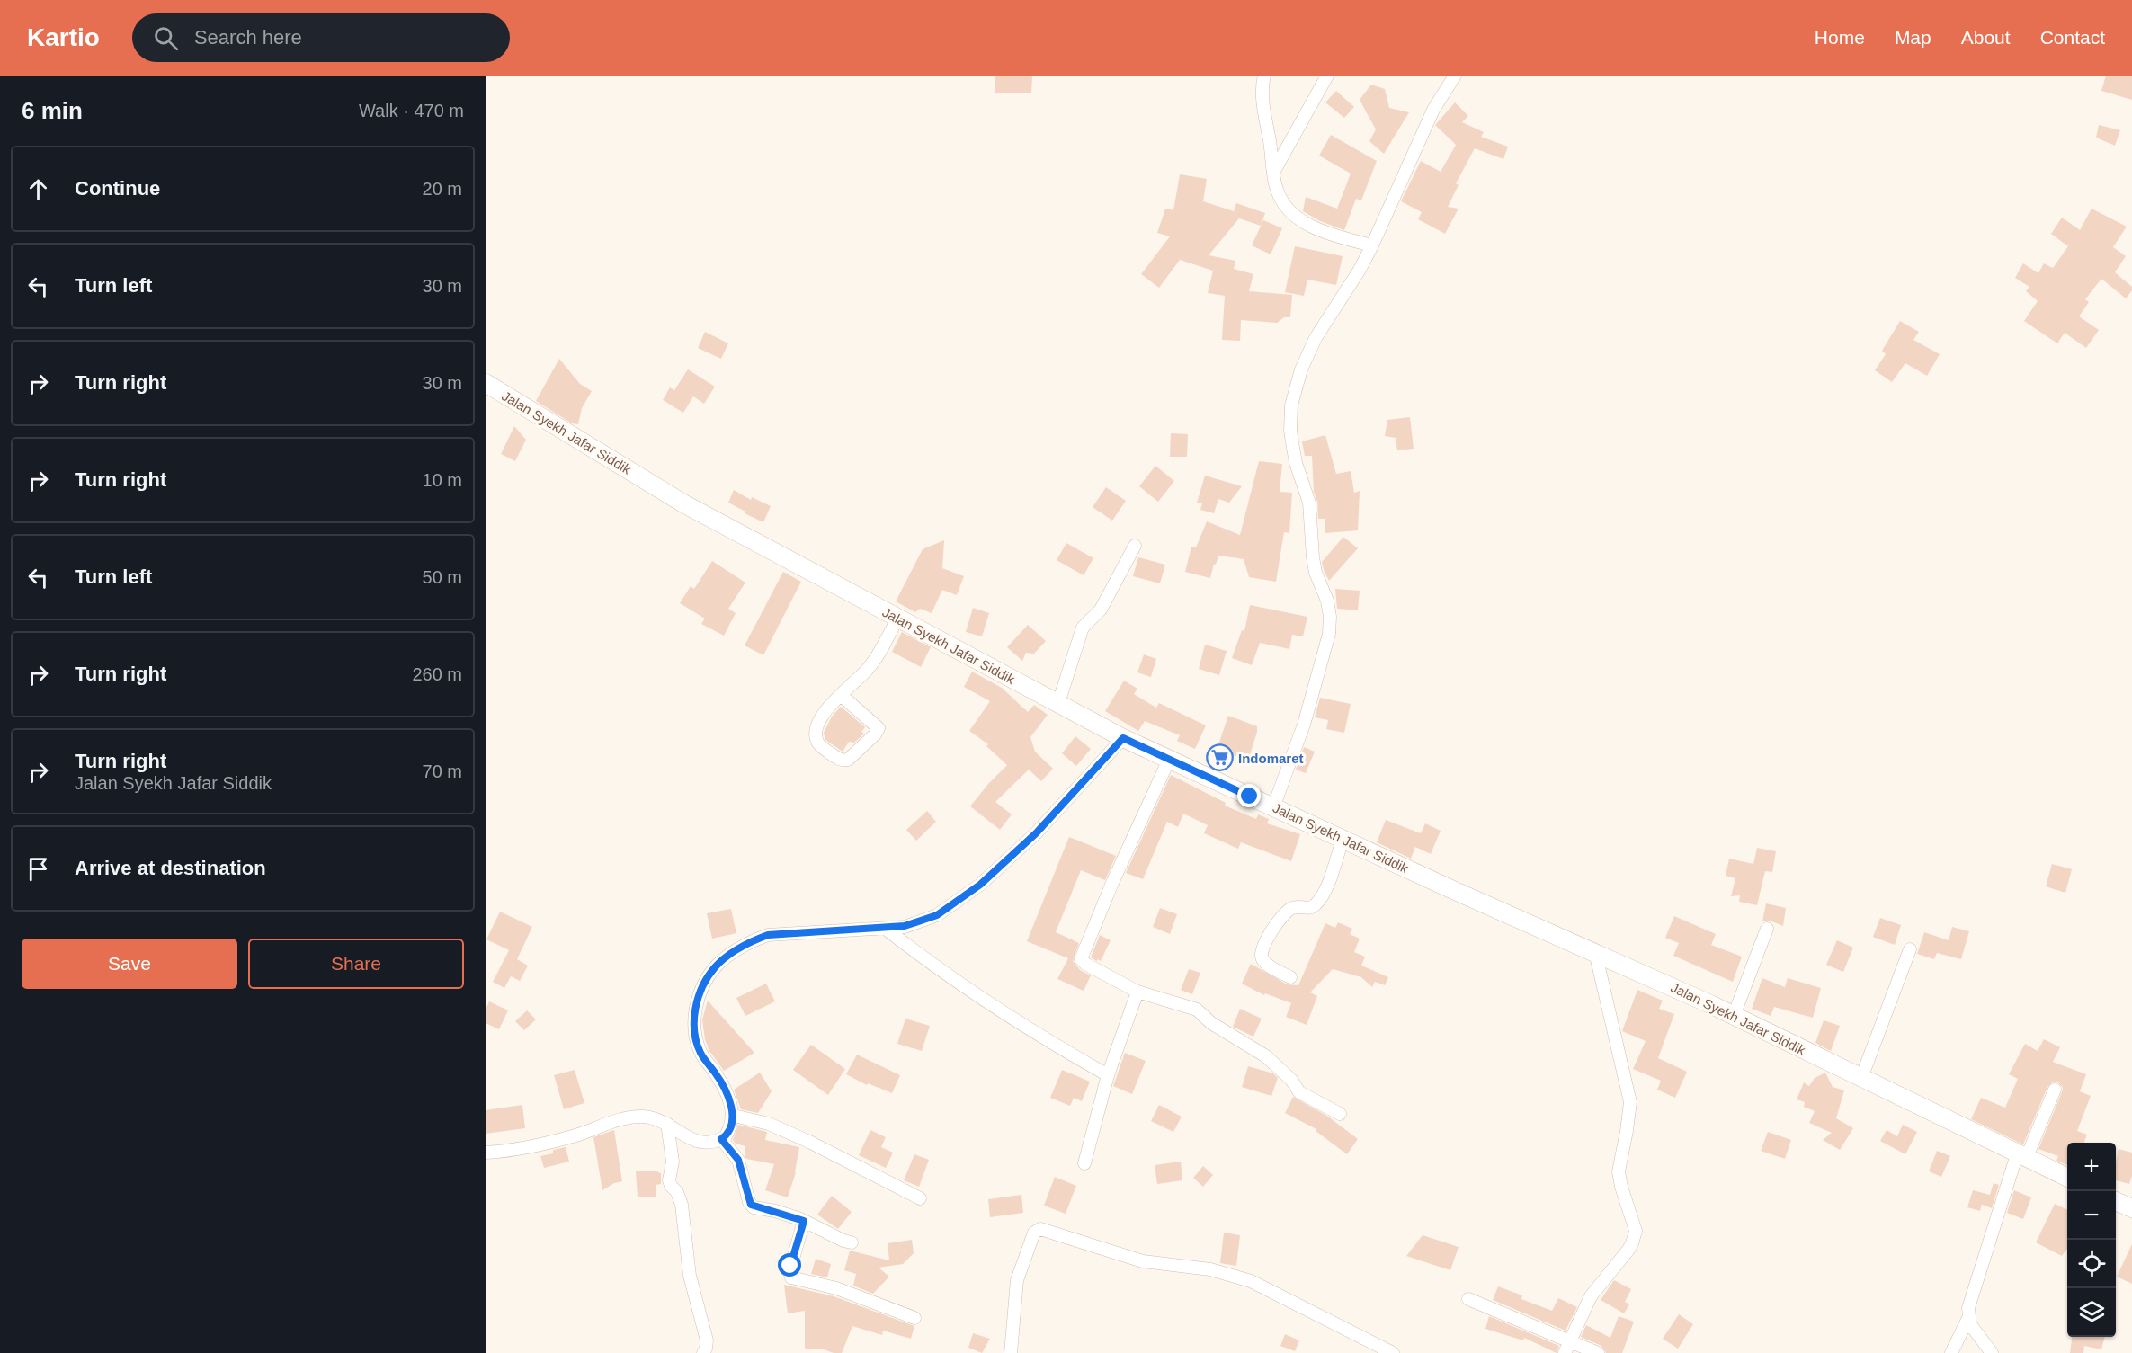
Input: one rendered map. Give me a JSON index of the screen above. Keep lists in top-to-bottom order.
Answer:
{
  "streets": {
    "main road": ["Jalan Syekh Jafar Siddik"]
  },
  "places": {
    "supermarket": ["Indomaret"]
  },
  "page": {
    "header": "Kartio",
    "search": "Search here",
    "nav": [
      "Home",
      "Map",
      "About",
      "Contact"
    ],
    "heading": ["6 min", "Walk · 470 m"],
    "list": [
      ["Continue", "20 m"],
      ["Turn left", "30 m"],
      ["Turn right", "30 m"],
      ["Turn right", "10 m"],
      ["Turn left", "50 m"],
      ["Turn right", "260 m"],
      ["Turn right", "Jalan Syekh Jafar Siddik", "70 m"],
      "Arrive at destination"
    ],
    "buttons": ["Save", "Share"],
    "map_buttons": ["+", "−"]
  }
}
